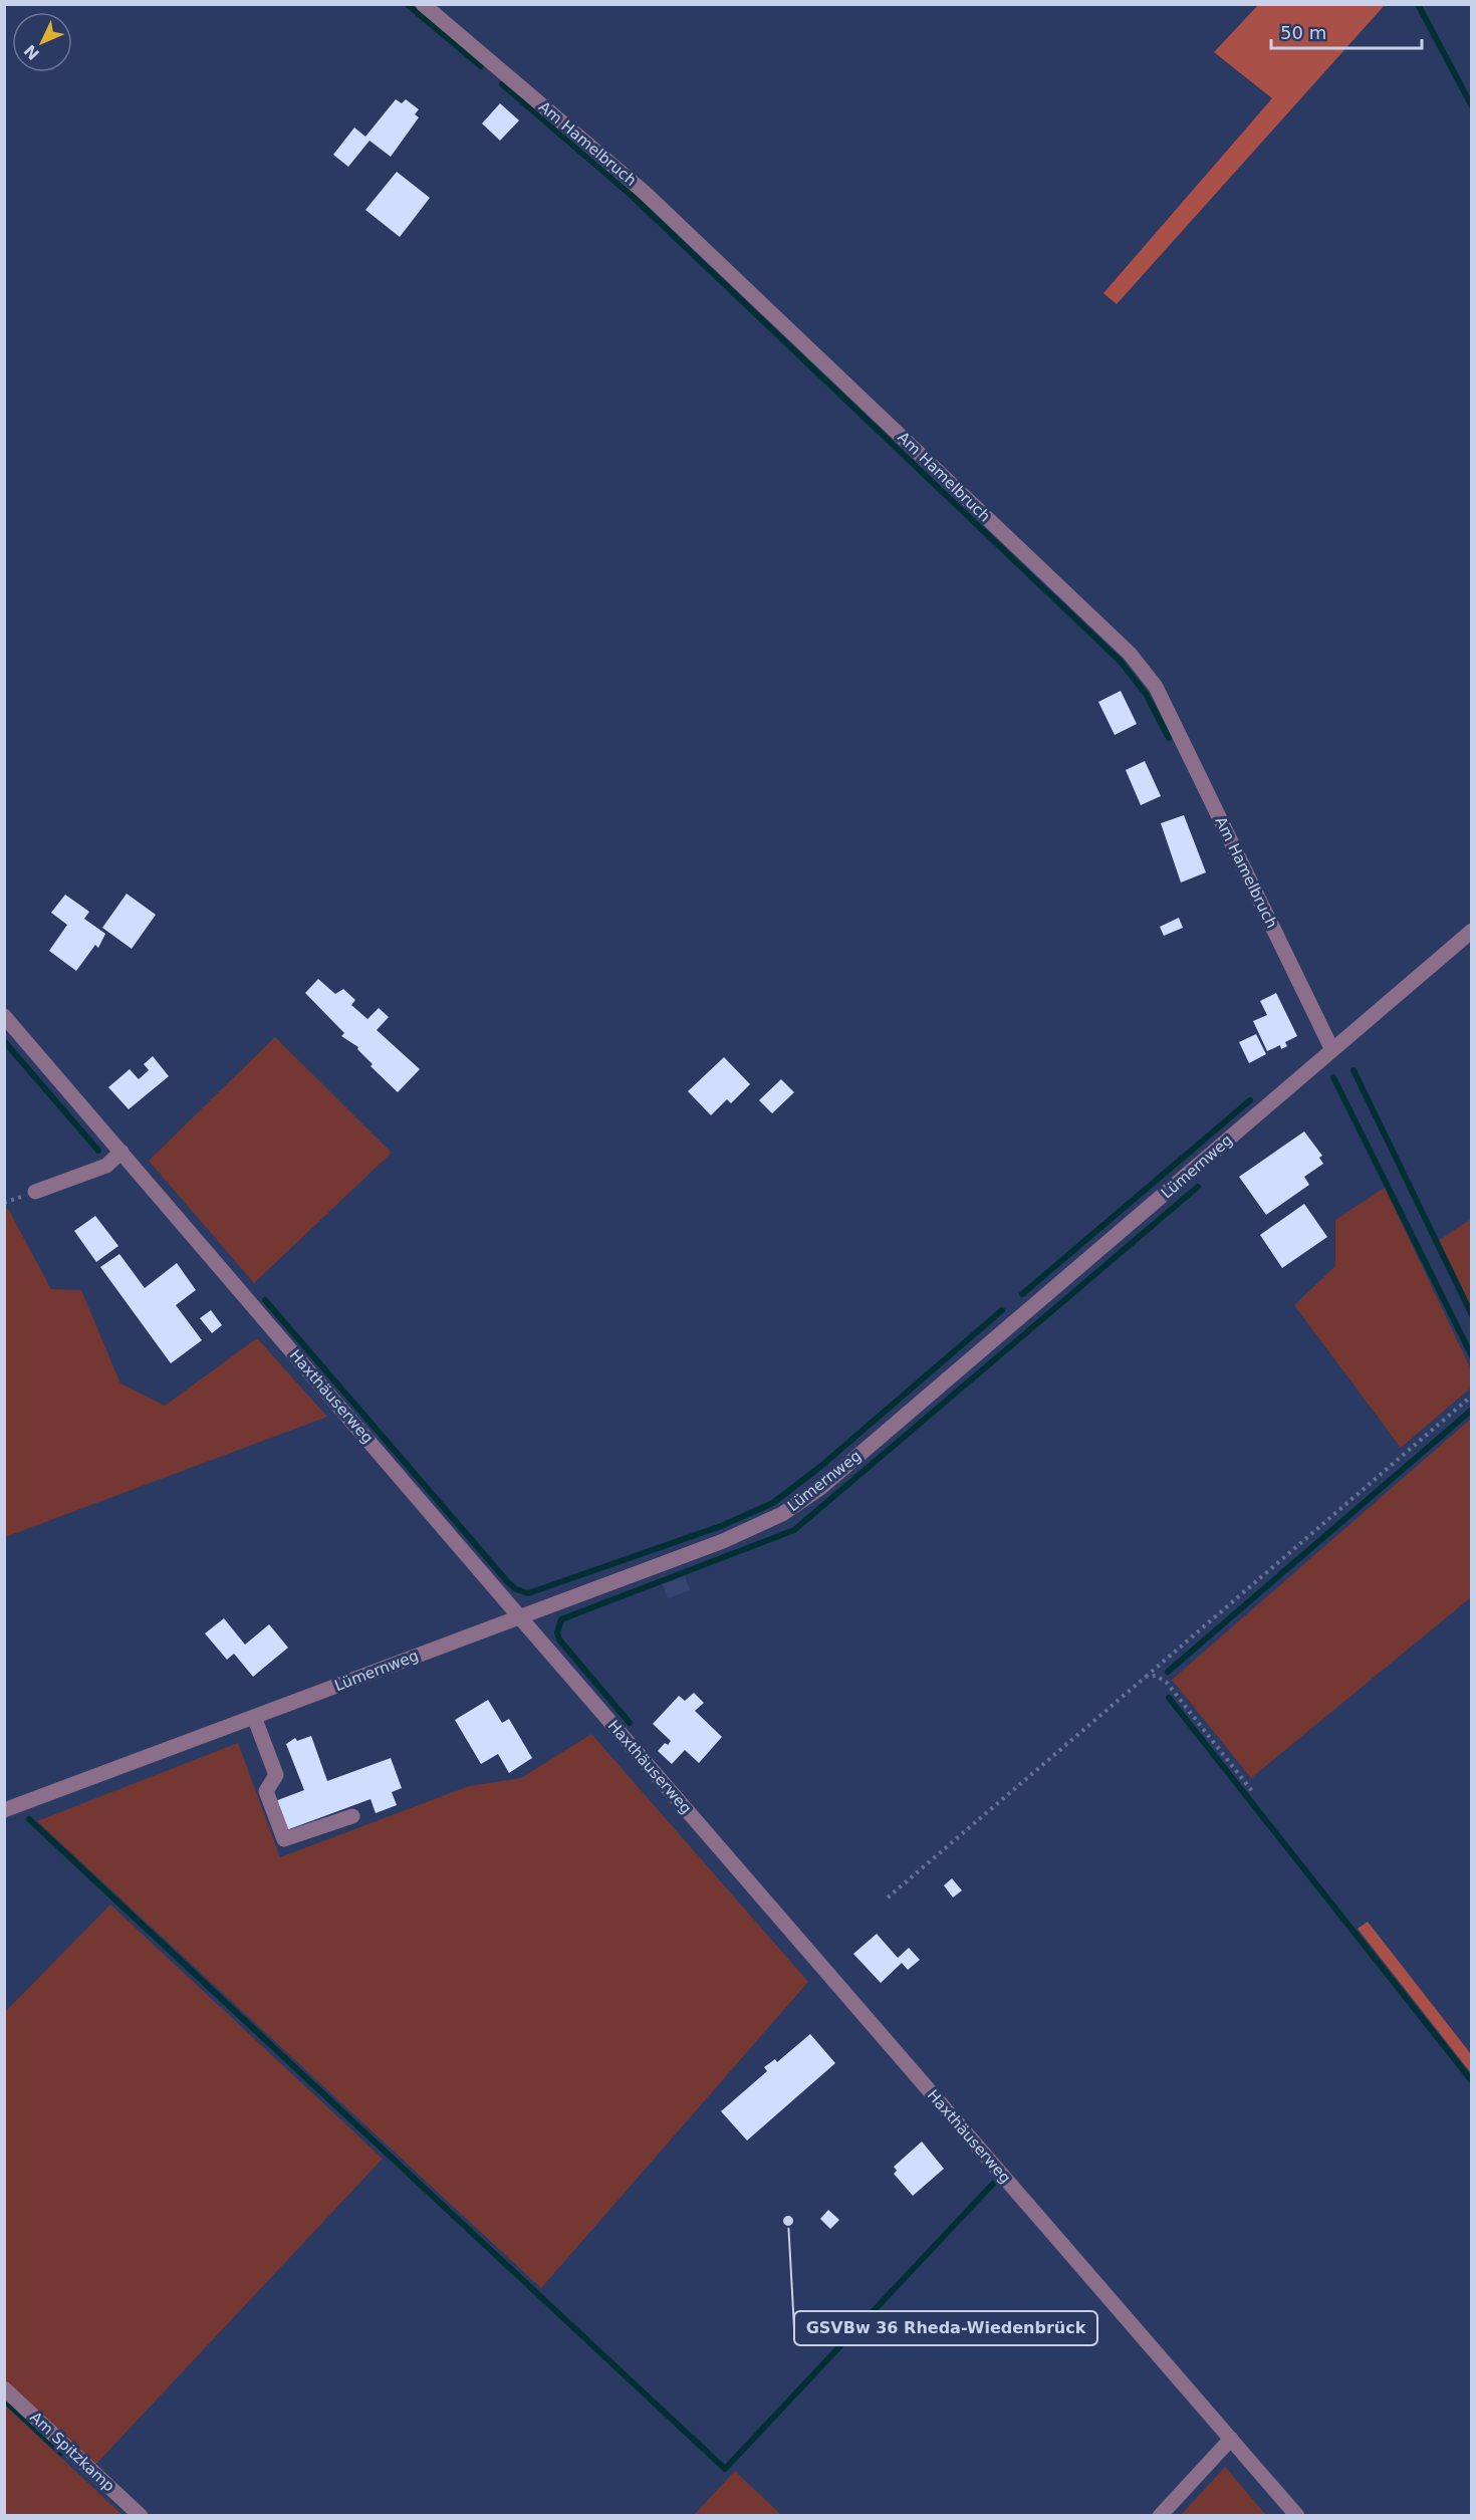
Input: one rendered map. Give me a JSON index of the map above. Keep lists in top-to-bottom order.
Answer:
{
  "streets": {
    "street": [
      "Am Hamelbruch",
      "Lümernweg",
      "Haxthäuserweg",
      "Am Spitzkamp"
    ]
  },
  "crossings": [
    ["Am Hamelbruch", "Lümernweg"],
    ["Lümernweg", "Haxthäuserweg"]
  ],
  "places": ["GSVBw 36 Rheda-Wiedenbrück"],
  "scale_bar": "50 m",
  "north": "bottom left"
}
